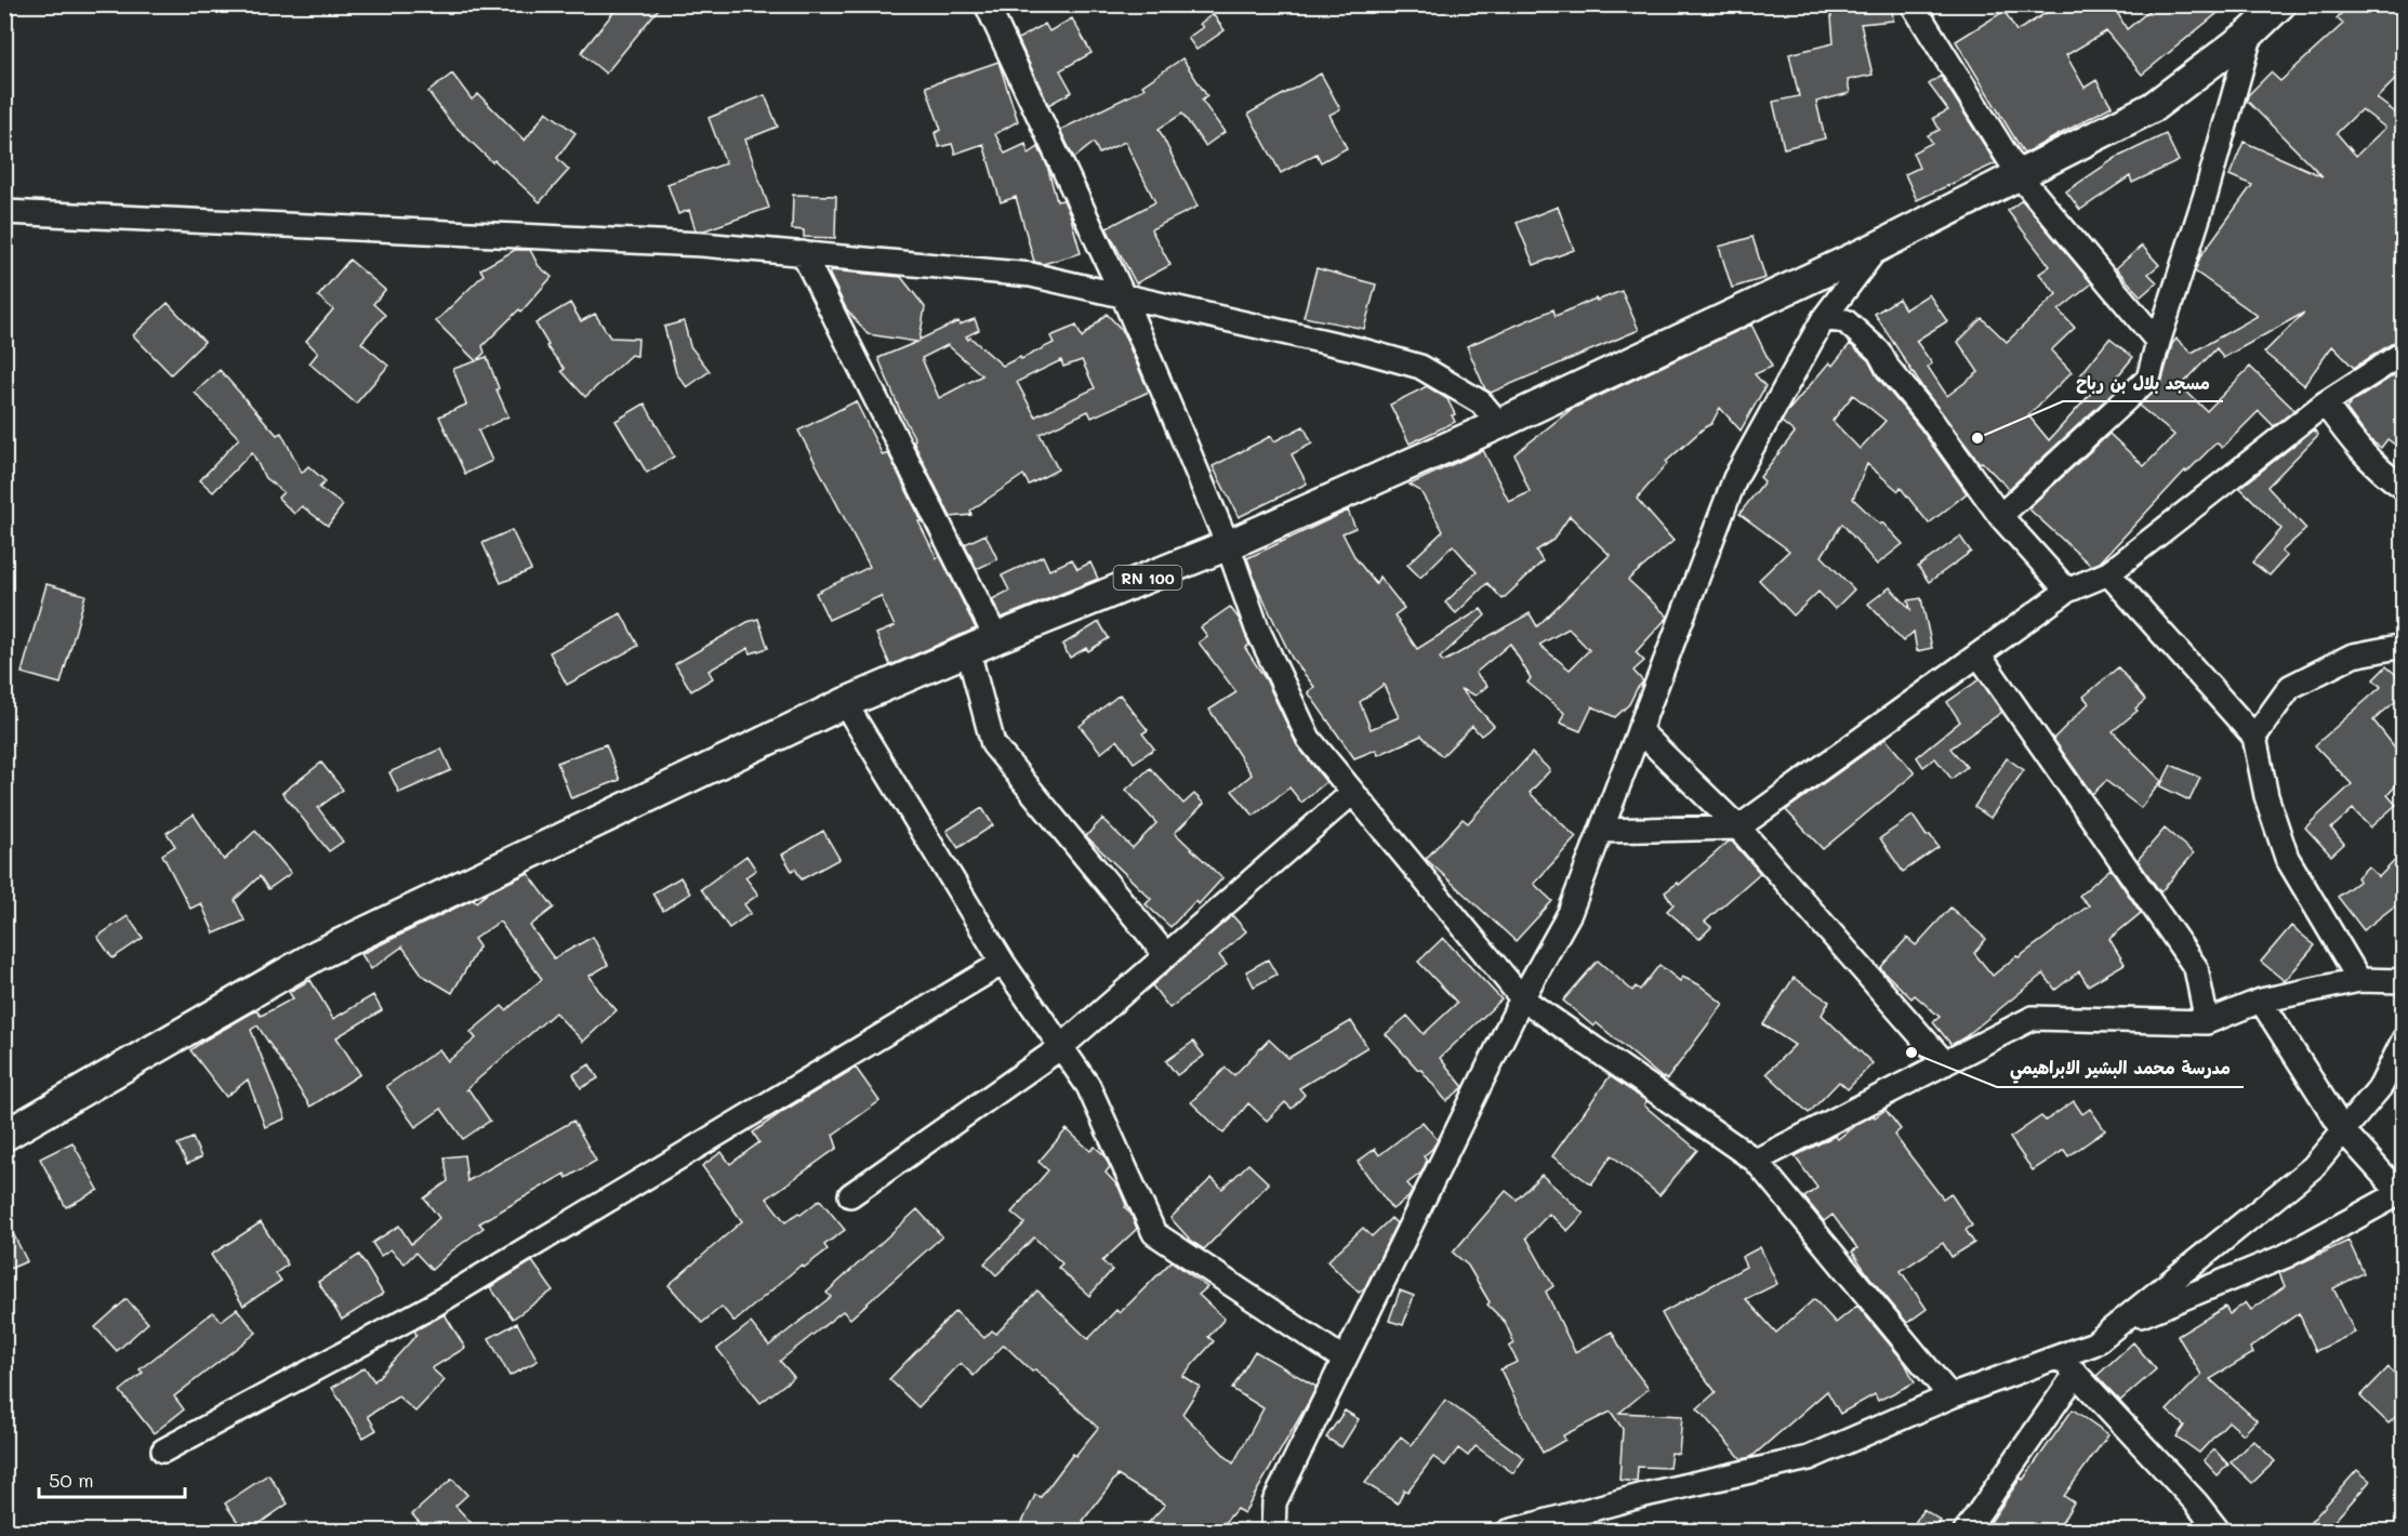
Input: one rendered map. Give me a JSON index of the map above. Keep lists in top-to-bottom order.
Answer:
{
  "streets": {
    "main road": ["RN 100"]
  },
  "places": ["مسجد بلال بن رباح", "مدرسة محمد البشير الابراهيمي"],
  "scale_bar": "50 m"
}
